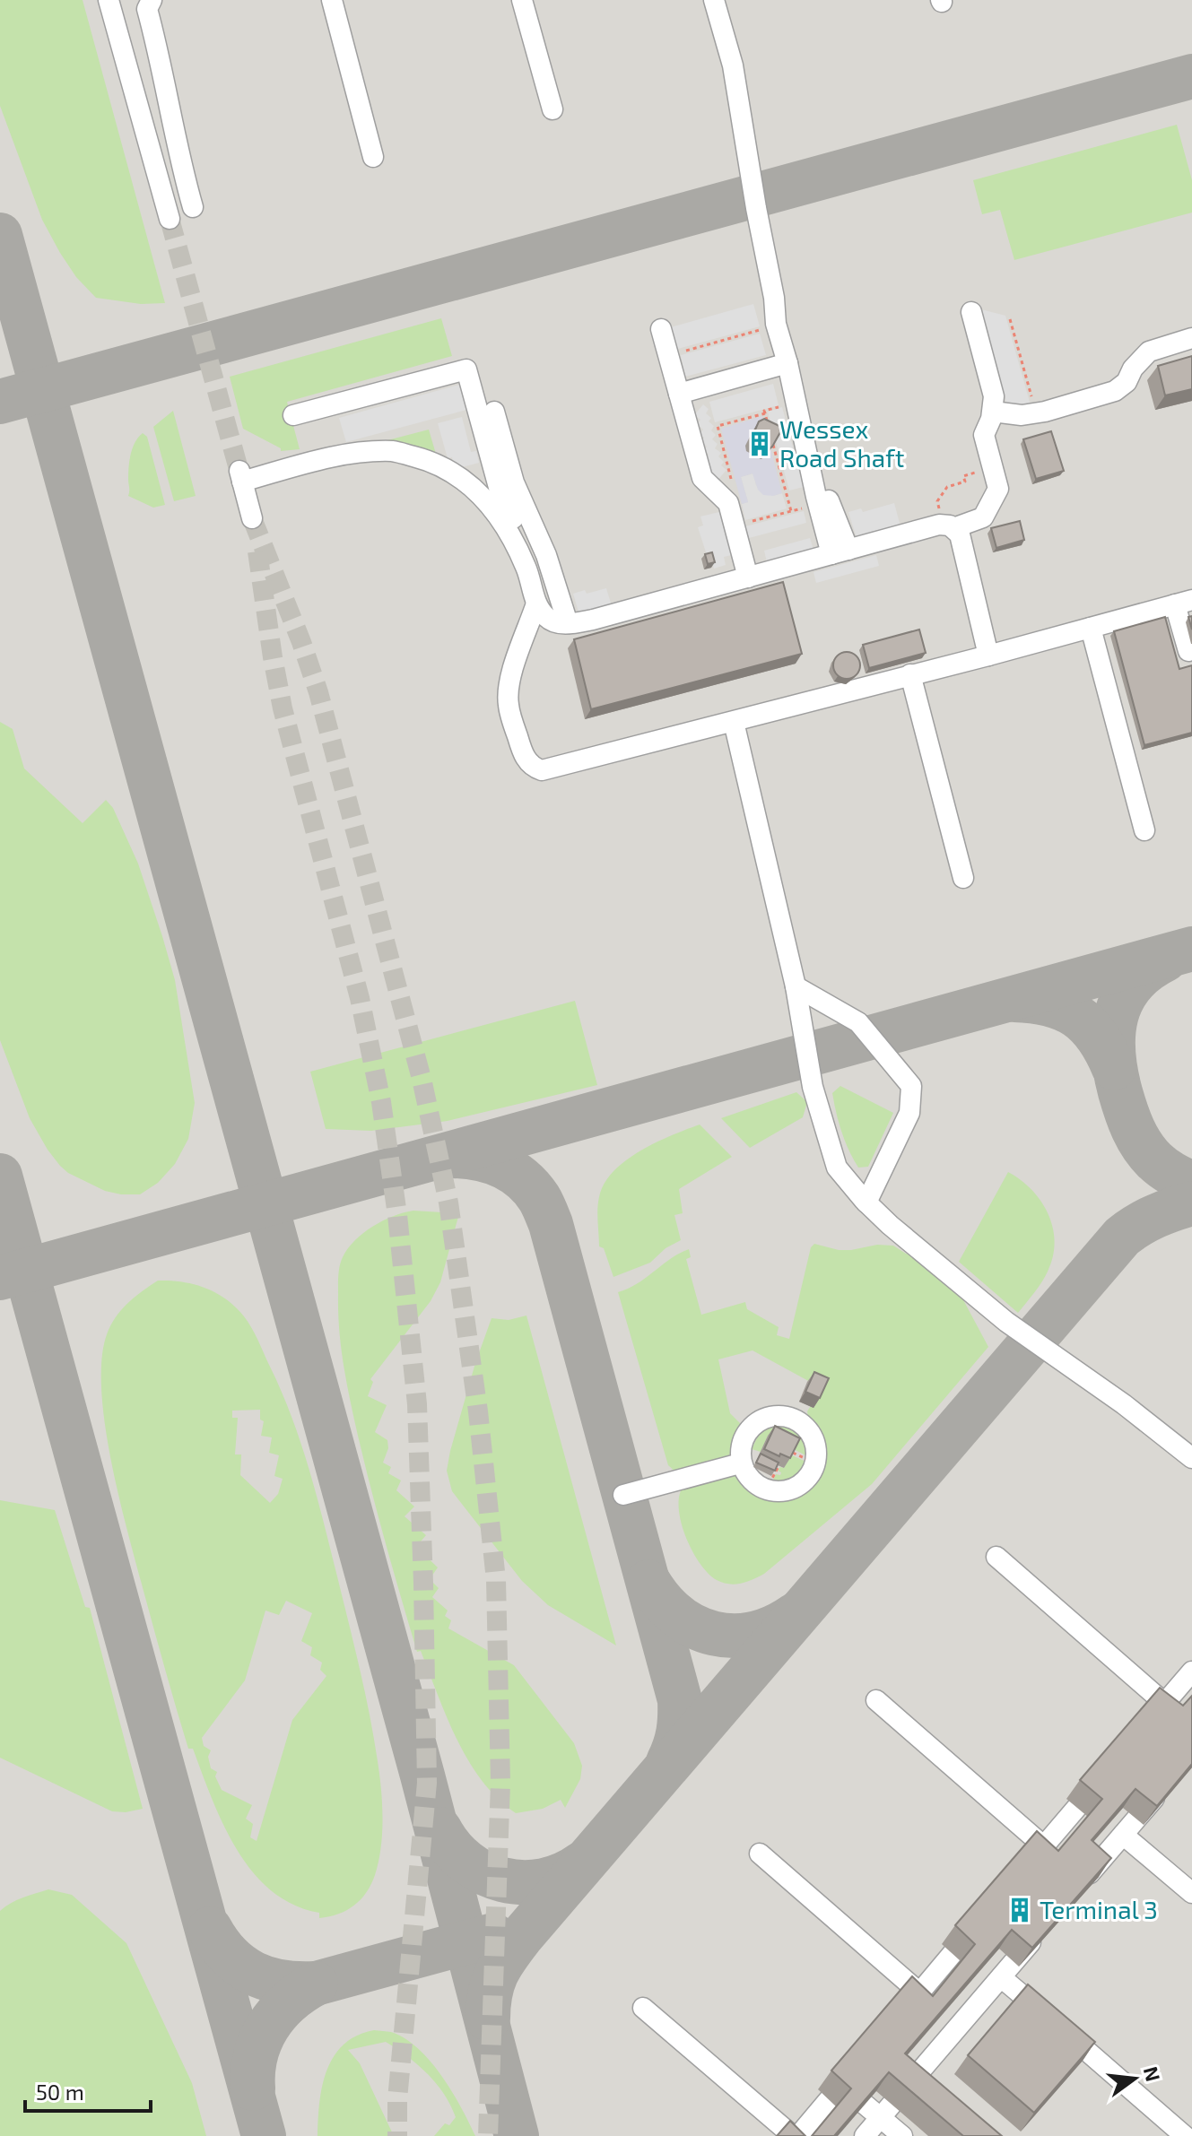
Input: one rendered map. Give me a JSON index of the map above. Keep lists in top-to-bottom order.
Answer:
{
  "places": {
    "building": ["Wessex Road Shaft", "Terminal 3"]
  },
  "scale_bar": "50 m",
  "north": "right"
}
